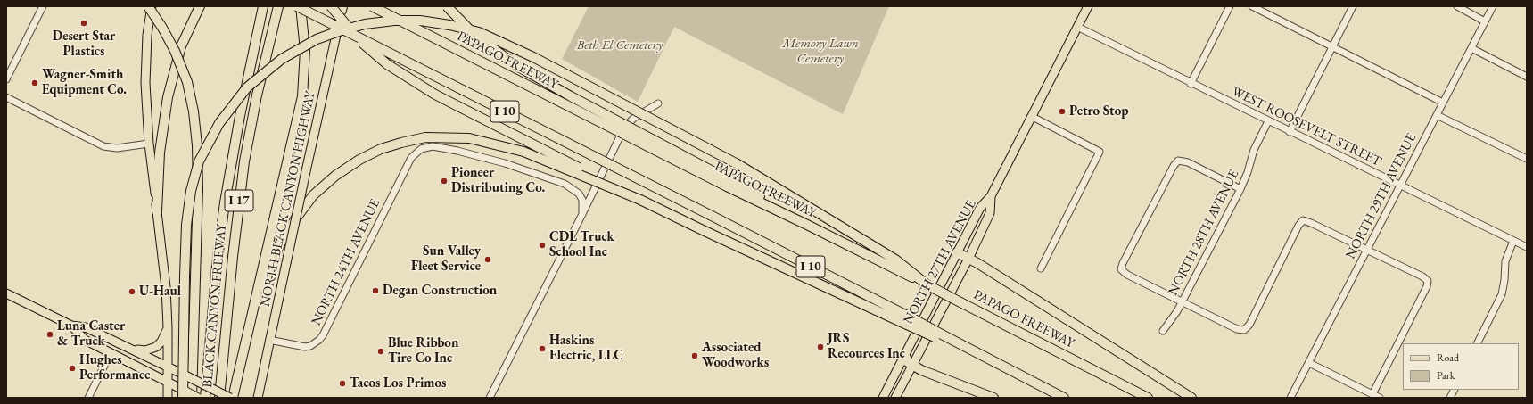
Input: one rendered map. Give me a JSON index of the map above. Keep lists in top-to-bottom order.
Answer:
{
  "streets": {
    "highway": [
      "PAPAGO FREEWAY",
      "I 10",
      "I 17",
      "BLACK CANYON FREEWAY"
    ],
    "main road": ["NORTH BLACK CANYON HIGHWAY", "NORTH 27TH AVENUE"],
    "street": [
      "WEST ROOSEVELT STREET",
      "NORTH 29TH AVENUE",
      "NORTH 28TH AVENUE",
      "NORTH 24TH AVENUE"
    ]
  },
  "crossings": [
    ["WEST ROOSEVELT STREET", "NORTH 29TH AVENUE"],
    ["WEST ROOSEVELT STREET", "NORTH 28TH AVENUE"],
    ["WEST ROOSEVELT STREET", "NORTH 27TH AVENUE"],
    ["NORTH BLACK CANYON HIGHWAY", "NORTH 24TH AVENUE"]
  ],
  "parks": ["Memory Lawn Cemetery", "Beth El Cemetery"],
  "places": [
    "Desert Star Plastics",
    "Wagner-Smith Equipment Co.",
    "Petro Stop",
    "Pioneer Distributing Co.",
    "CDL Truck School Inc",
    "Sun Valley Fleet Service",
    "Degan Construction",
    "U-Haul",
    "Luna Caster & Truck",
    "JRS Recources Inc",
    "Haskins Electric, LLC",
    "Blue Ribbon Tire Co Inc",
    "Associated Woodworks",
    "Hughes Performance",
    "Tacos Los Primos"
  ],
  "legend": ["Road", "Park"]
}
